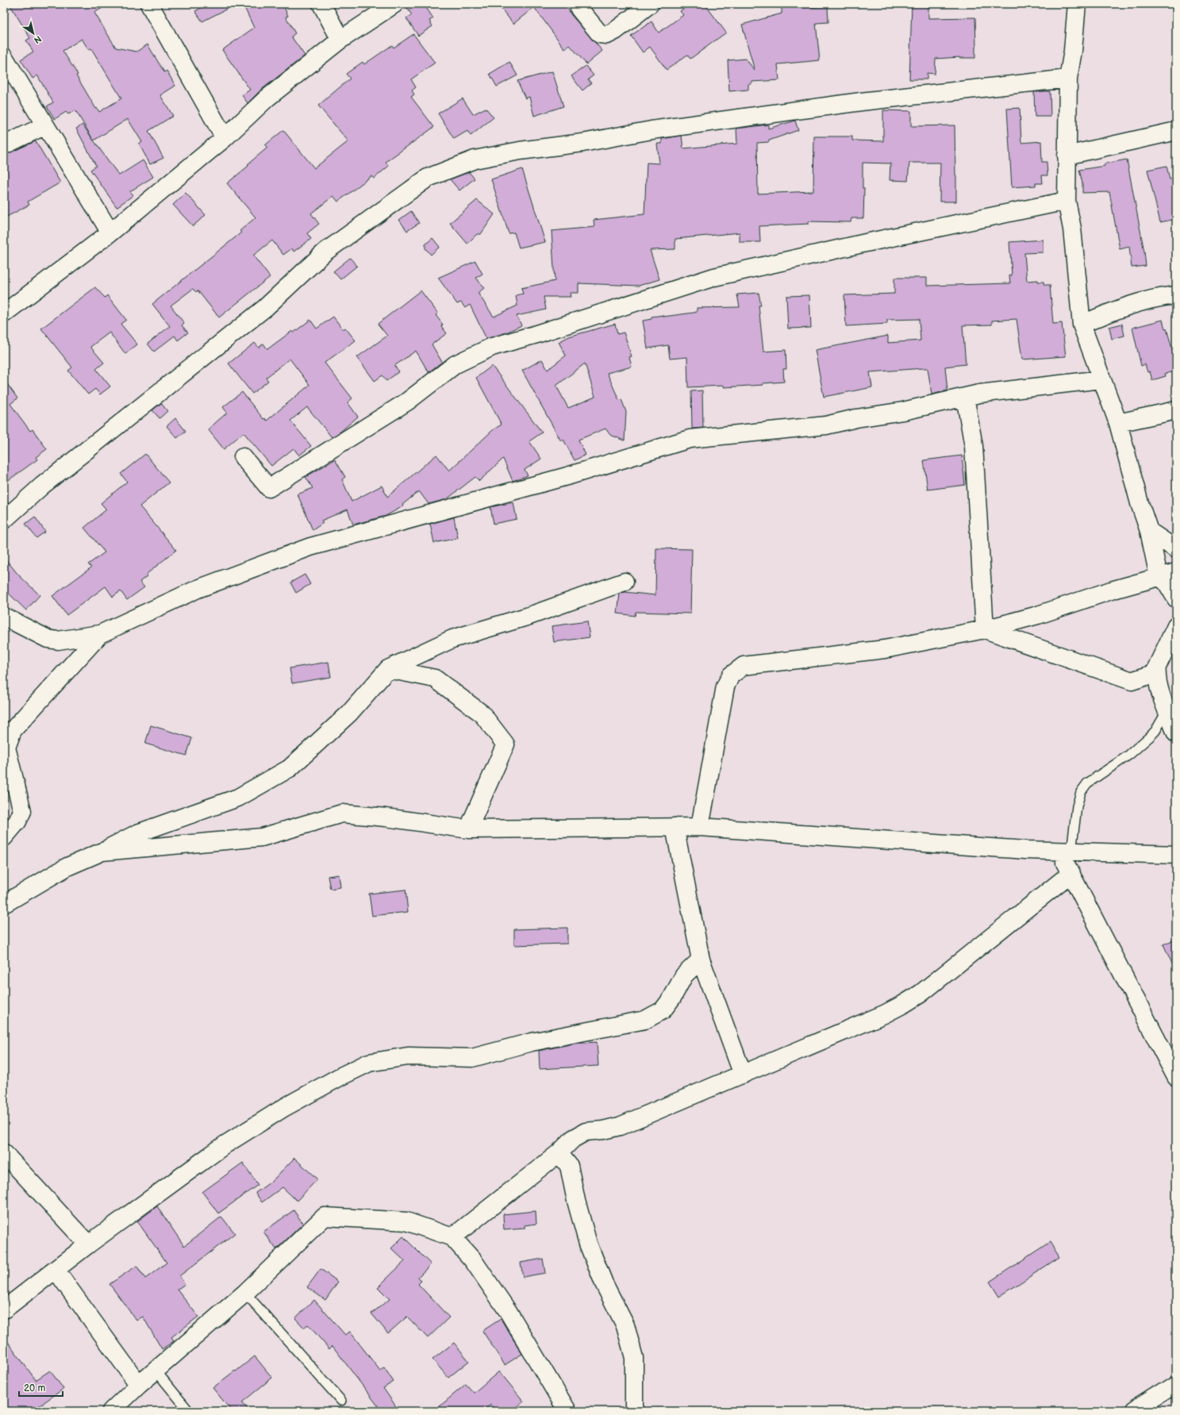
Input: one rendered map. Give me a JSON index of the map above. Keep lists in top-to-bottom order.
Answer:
{
  "scale_bar": "20 m",
  "north": "bottom right"
}
